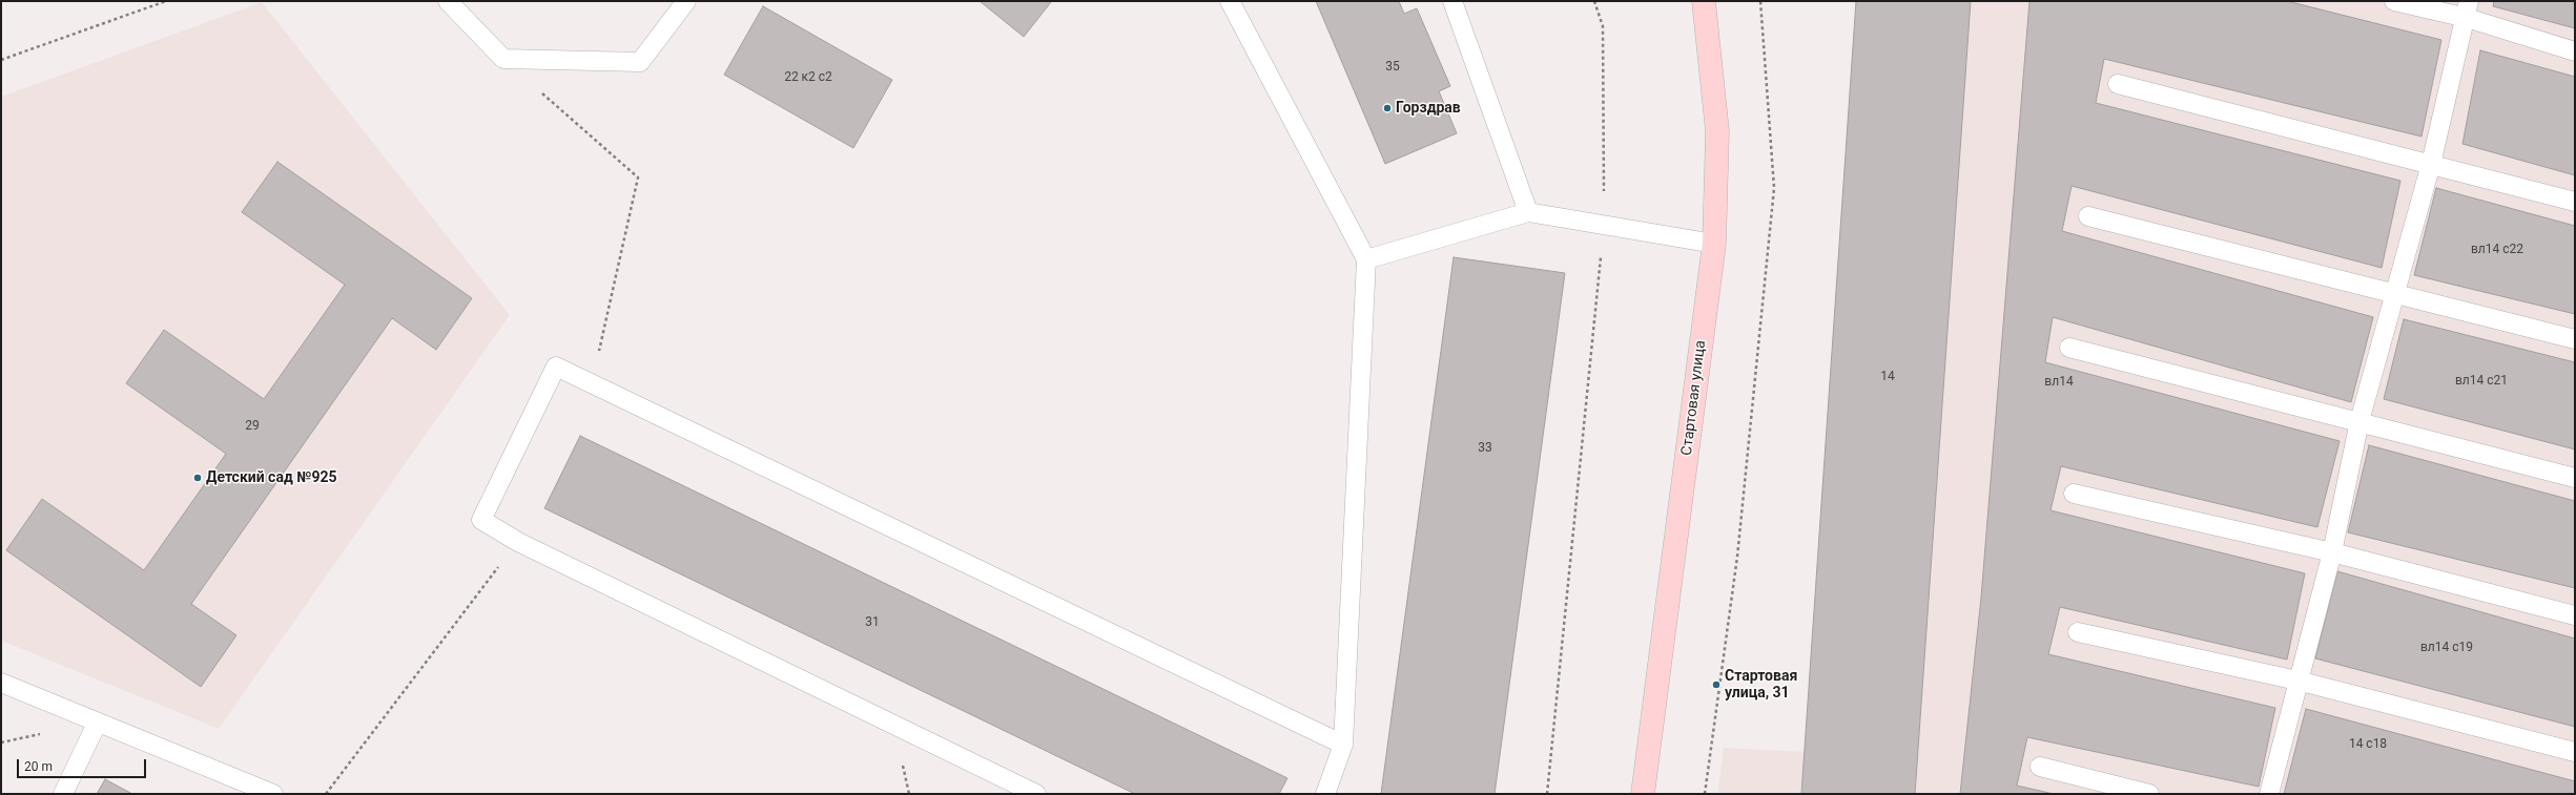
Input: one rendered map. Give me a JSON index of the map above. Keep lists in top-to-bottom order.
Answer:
{
  "streets": {
    "street": ["Стартовая улица"]
  },
  "places": ["Горздрав", "Детский сад №925", "Стартовая улица, 31"],
  "house_numbers": [
    "35",
    "22 к2 с2",
    "вл14 с22",
    "14",
    "вл14 с21",
    "вл14",
    "29",
    "33",
    "31",
    "вл14 с19",
    "14 с18"
  ],
  "scale_bar": "20 m"
}
